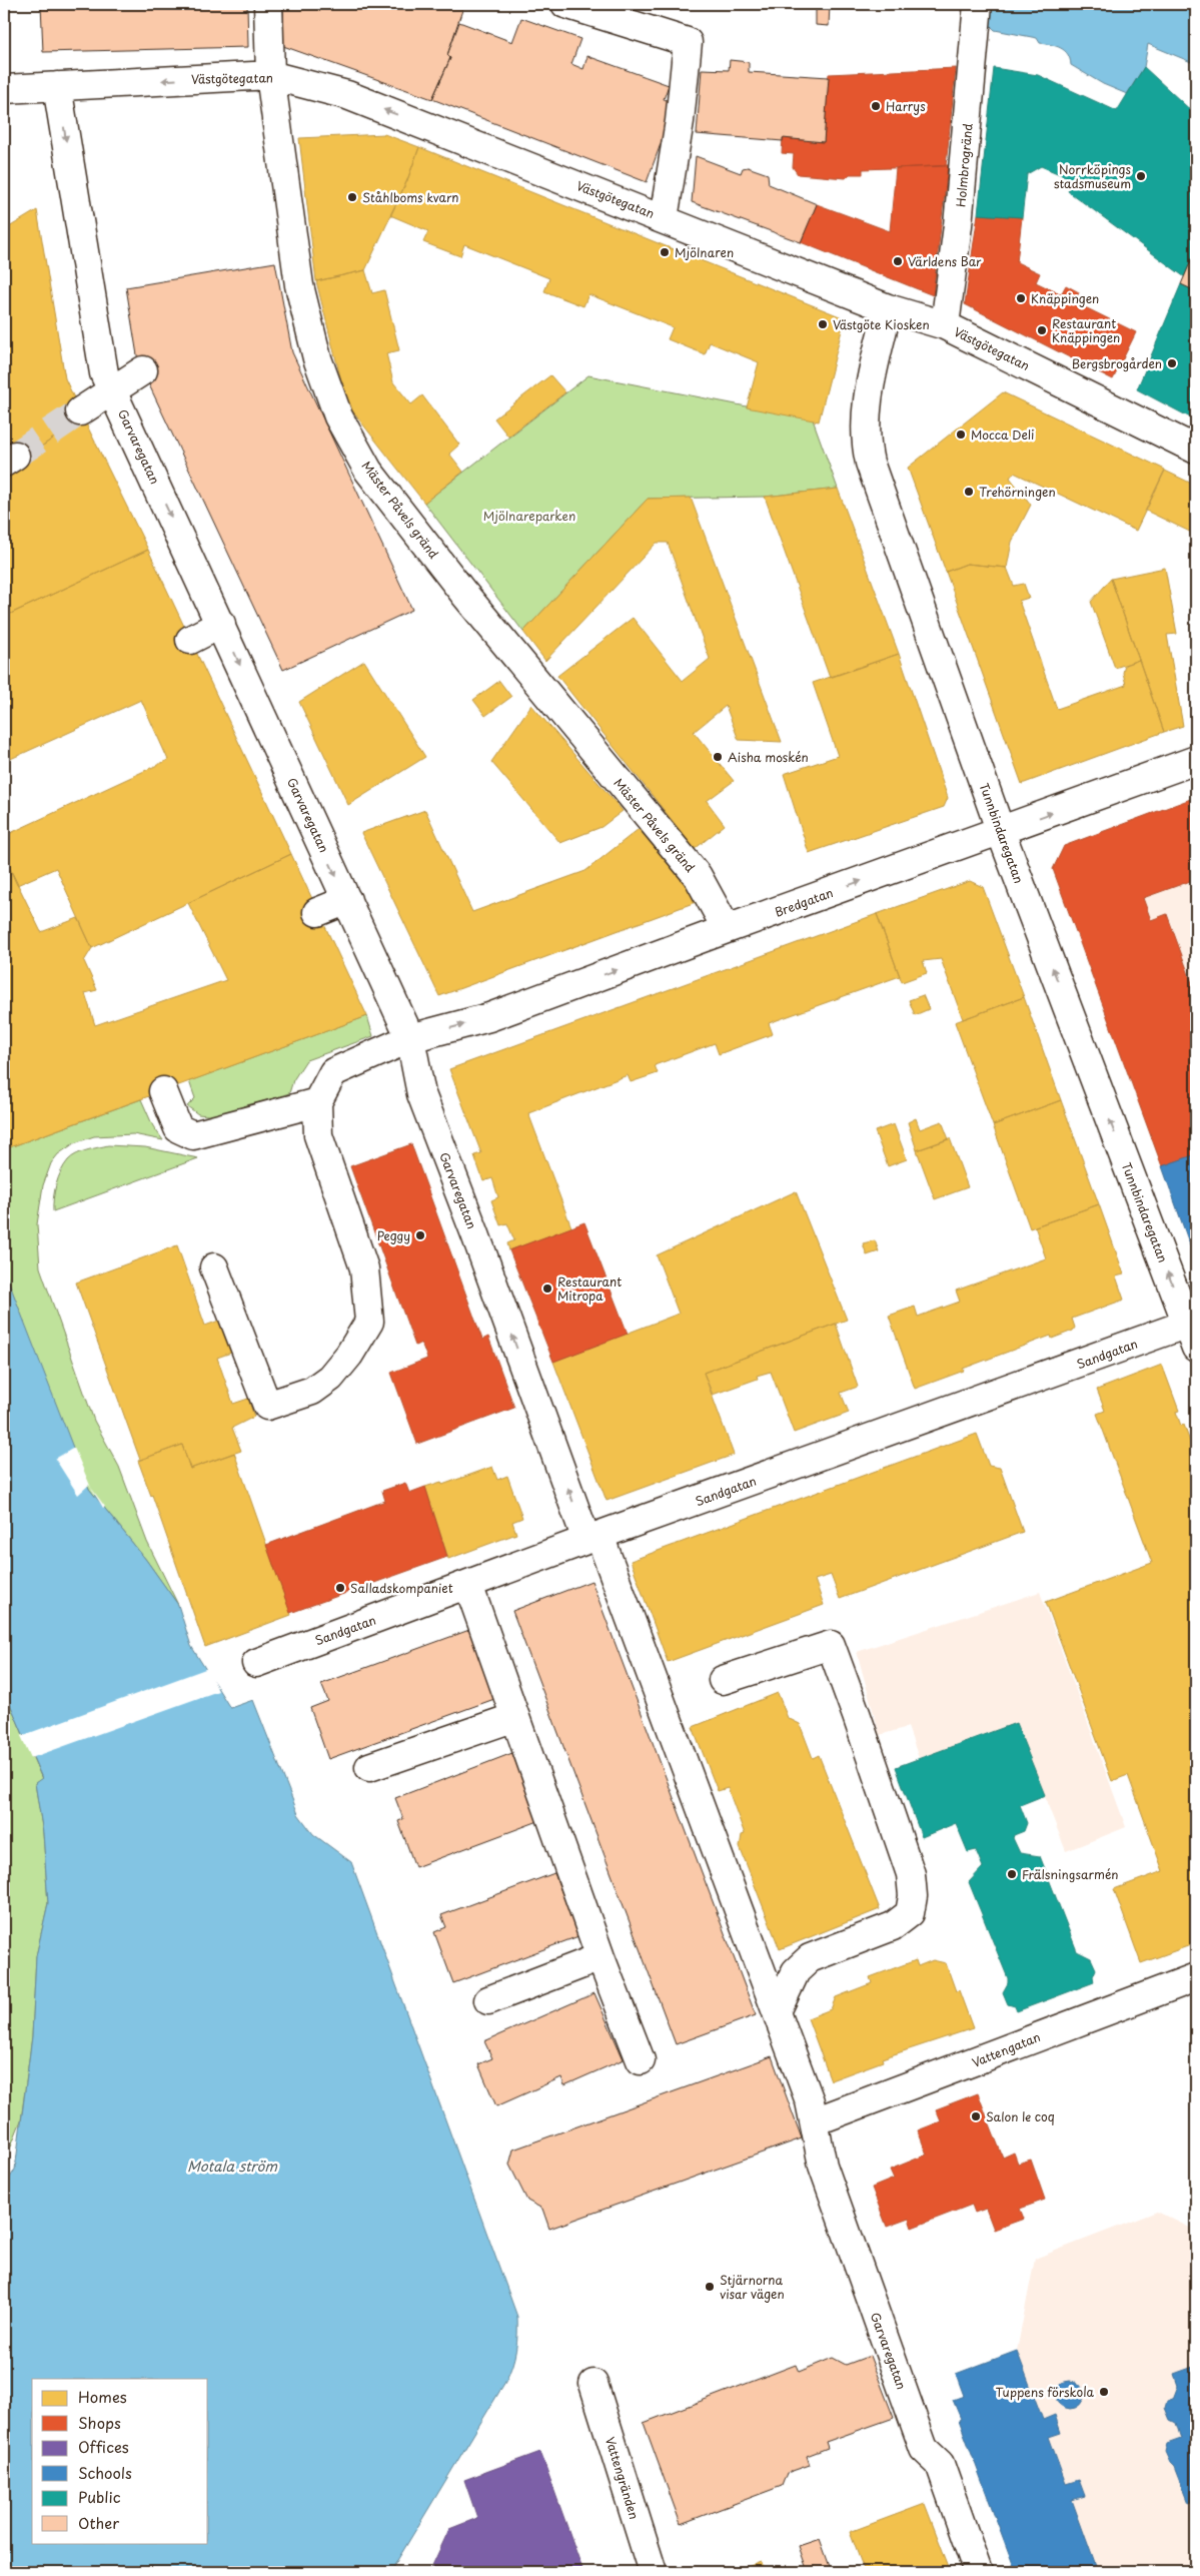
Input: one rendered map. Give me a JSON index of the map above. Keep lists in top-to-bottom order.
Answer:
{
  "streets": {
    "street": [
      "Västgötegatan",
      "Holmbrogränd",
      "Garvaregatan",
      "Mäster Påvels gränd",
      "Tunnbindaregatan",
      "Bredgatan",
      "Sandgatan",
      "Vattengatan",
      "Vattengränden"
    ]
  },
  "crossings": [
    ["Västgötegatan", "Holmbrogränd"],
    ["Västgötegatan", "Garvaregatan"],
    ["Västgötegatan", "Mäster Påvels gränd"],
    ["Västgötegatan", "Tunnbindaregatan"],
    ["Garvaregatan", "Bredgatan"],
    ["Garvaregatan", "Sandgatan"],
    ["Garvaregatan", "Vattengatan"],
    ["Mäster Påvels gränd", "Bredgatan"],
    ["Tunnbindaregatan", "Bredgatan"],
    ["Tunnbindaregatan", "Sandgatan"]
  ],
  "one_way": ["Västgötegatan", "Tunnbindaregatan", "Bredgatan"],
  "water": ["Motala ström"],
  "parks": ["Mjölnareparken"],
  "places": [
    "Harrys",
    "Norrköpings stadsmuseum",
    "Ståhlboms kvarn",
    "Mjölnaren",
    "Världens Bar",
    "Knäppingen",
    "Västgöte Kiosken",
    "Restaurant Knäppingen",
    "Bergsbrogården",
    "Mocca Deli",
    "Trehörningen",
    "Aisha moskén",
    "Peggy",
    "Restaurant Mitropa",
    "Salladskompaniet",
    "Frälsningsarmén",
    "Salon le coq",
    "Stjärnorna visar vägen",
    "Tuppens förskola"
  ],
  "legend": [
    "Homes",
    "Shops",
    "Offices",
    "Schools",
    "Public",
    "Other"
  ]
}
